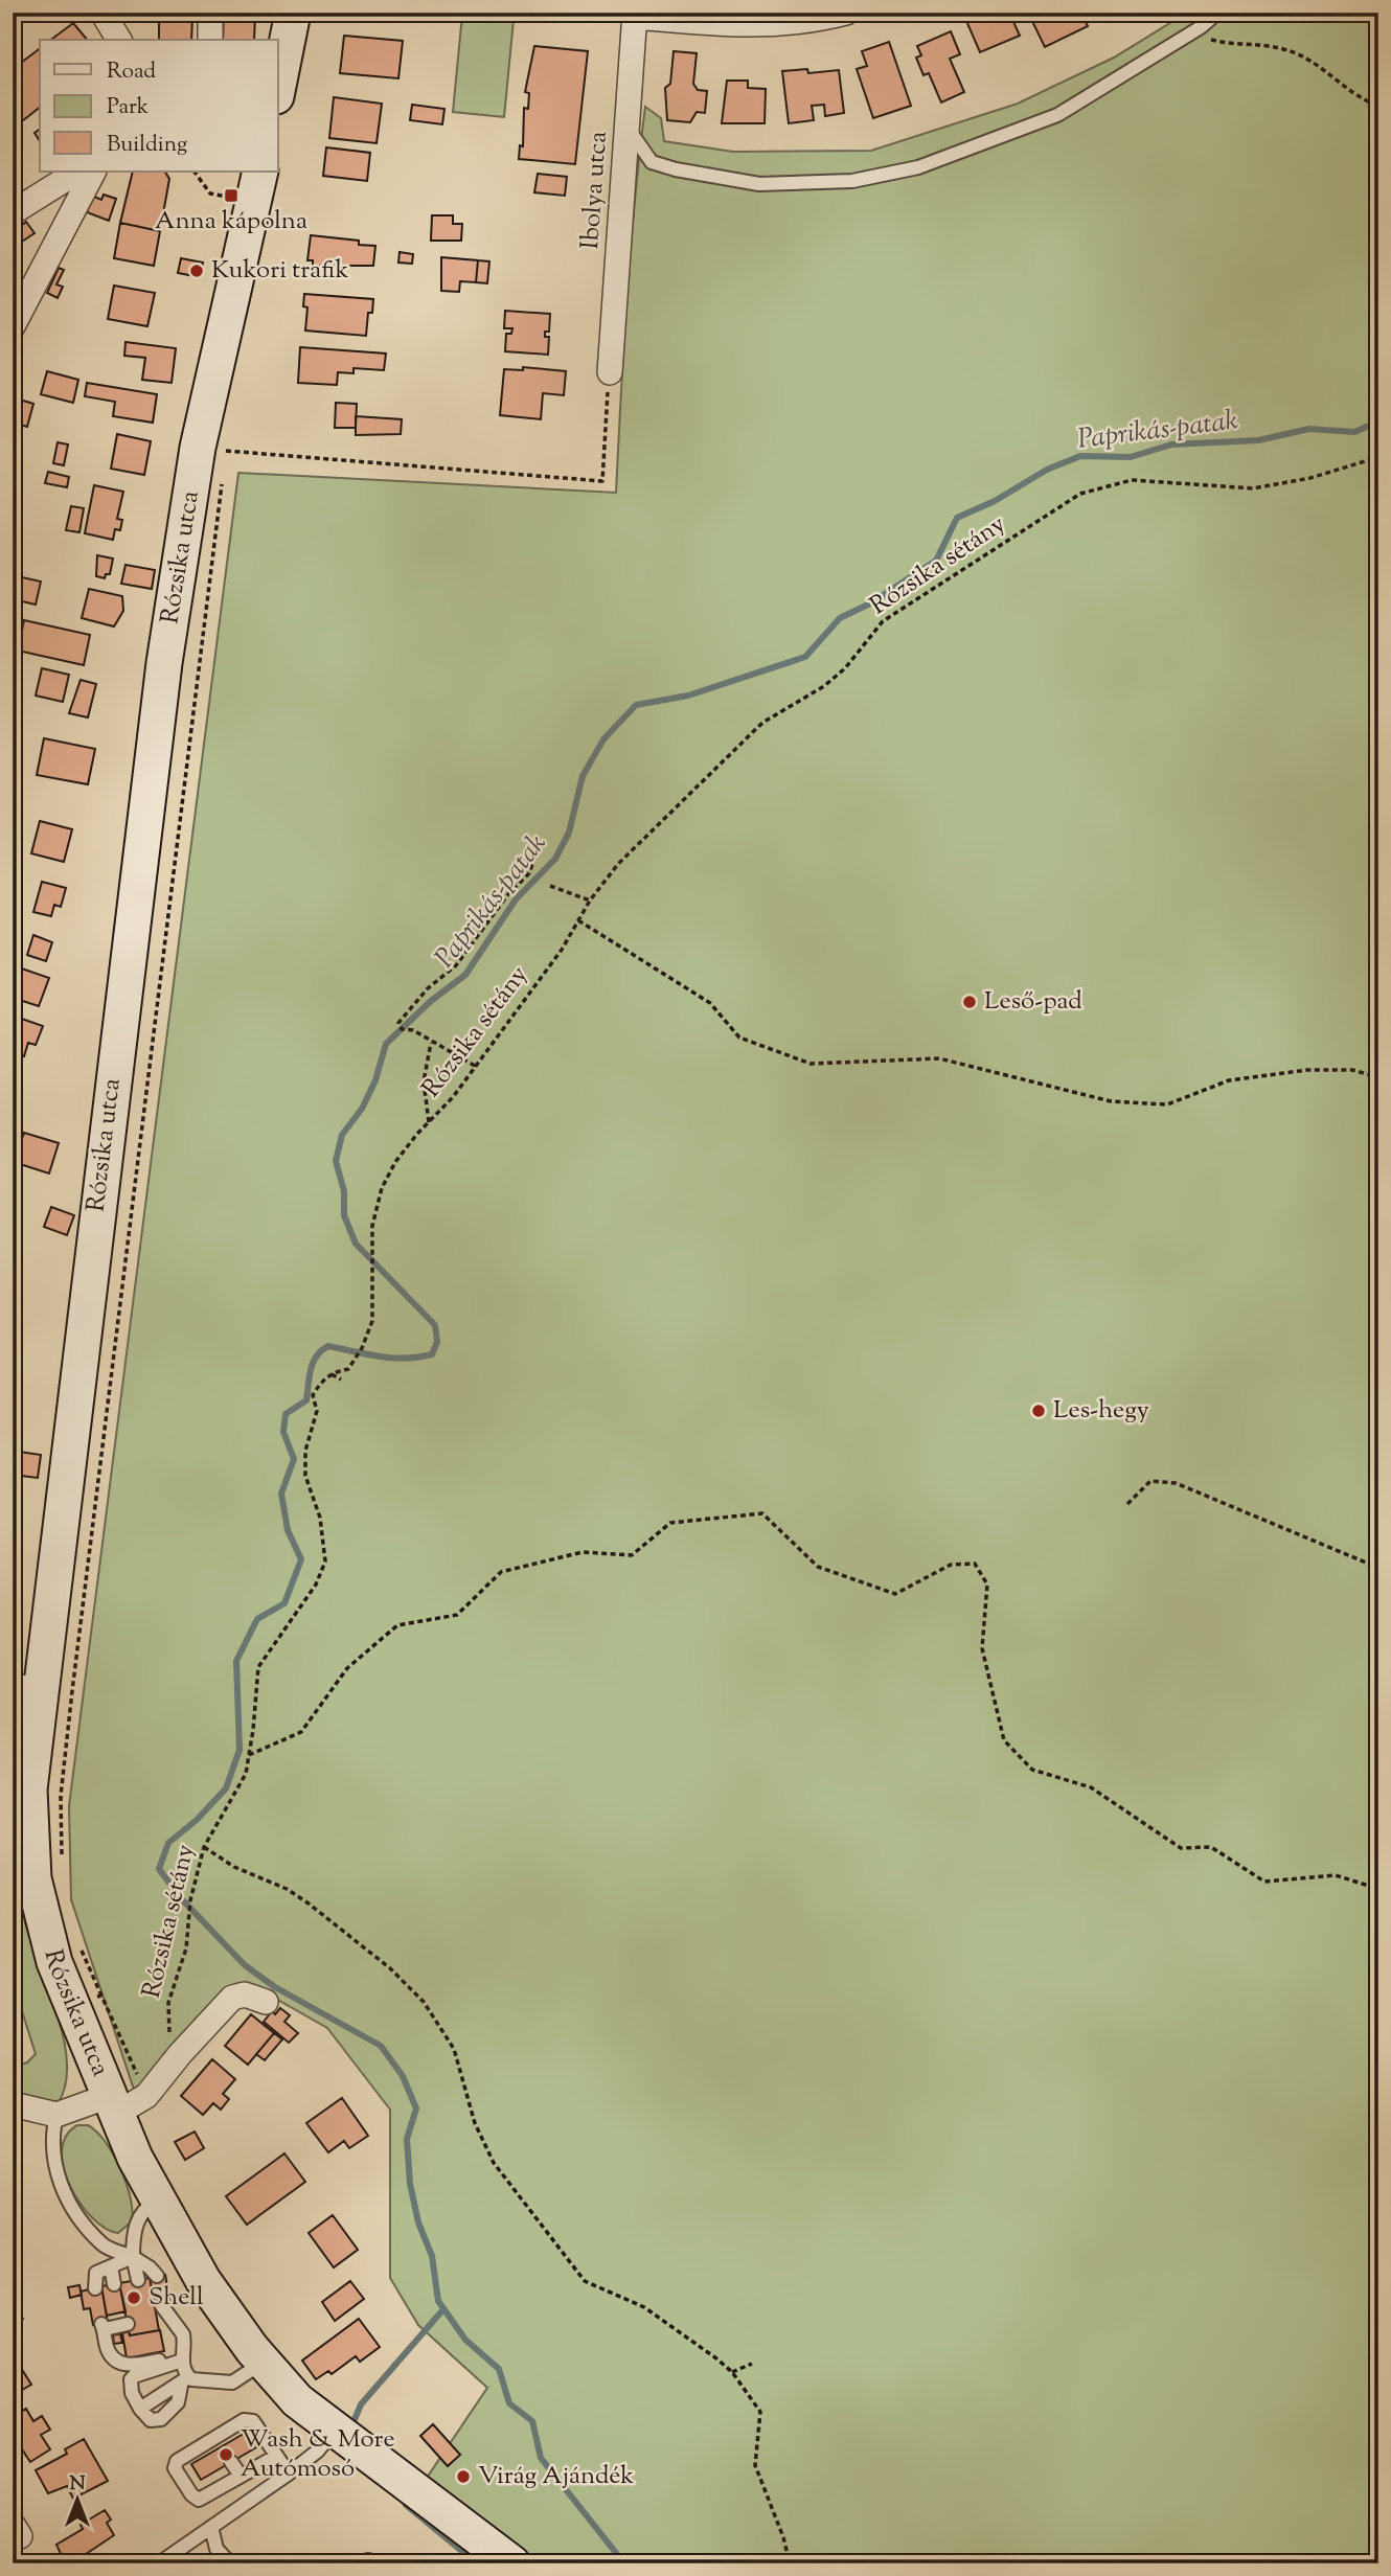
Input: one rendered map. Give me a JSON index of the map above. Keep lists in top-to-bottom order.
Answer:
{
  "streets": {
    "main road": ["Rózsika utca"],
    "street": ["Ibolya utca"],
    "path": ["Rózsika sétány"]
  },
  "water": ["Paprikás-patak"],
  "places": {
    "transit": ["Anna kápolna"],
    "other": [
      "Kukori trafik",
      "Leső-pad",
      "Les-hegy",
      "Shell",
      "Wash & More Autómosó",
      "Virág Ajándék"
    ]
  },
  "legend": ["Road", "Park", "Building"],
  "north": "top"
}
